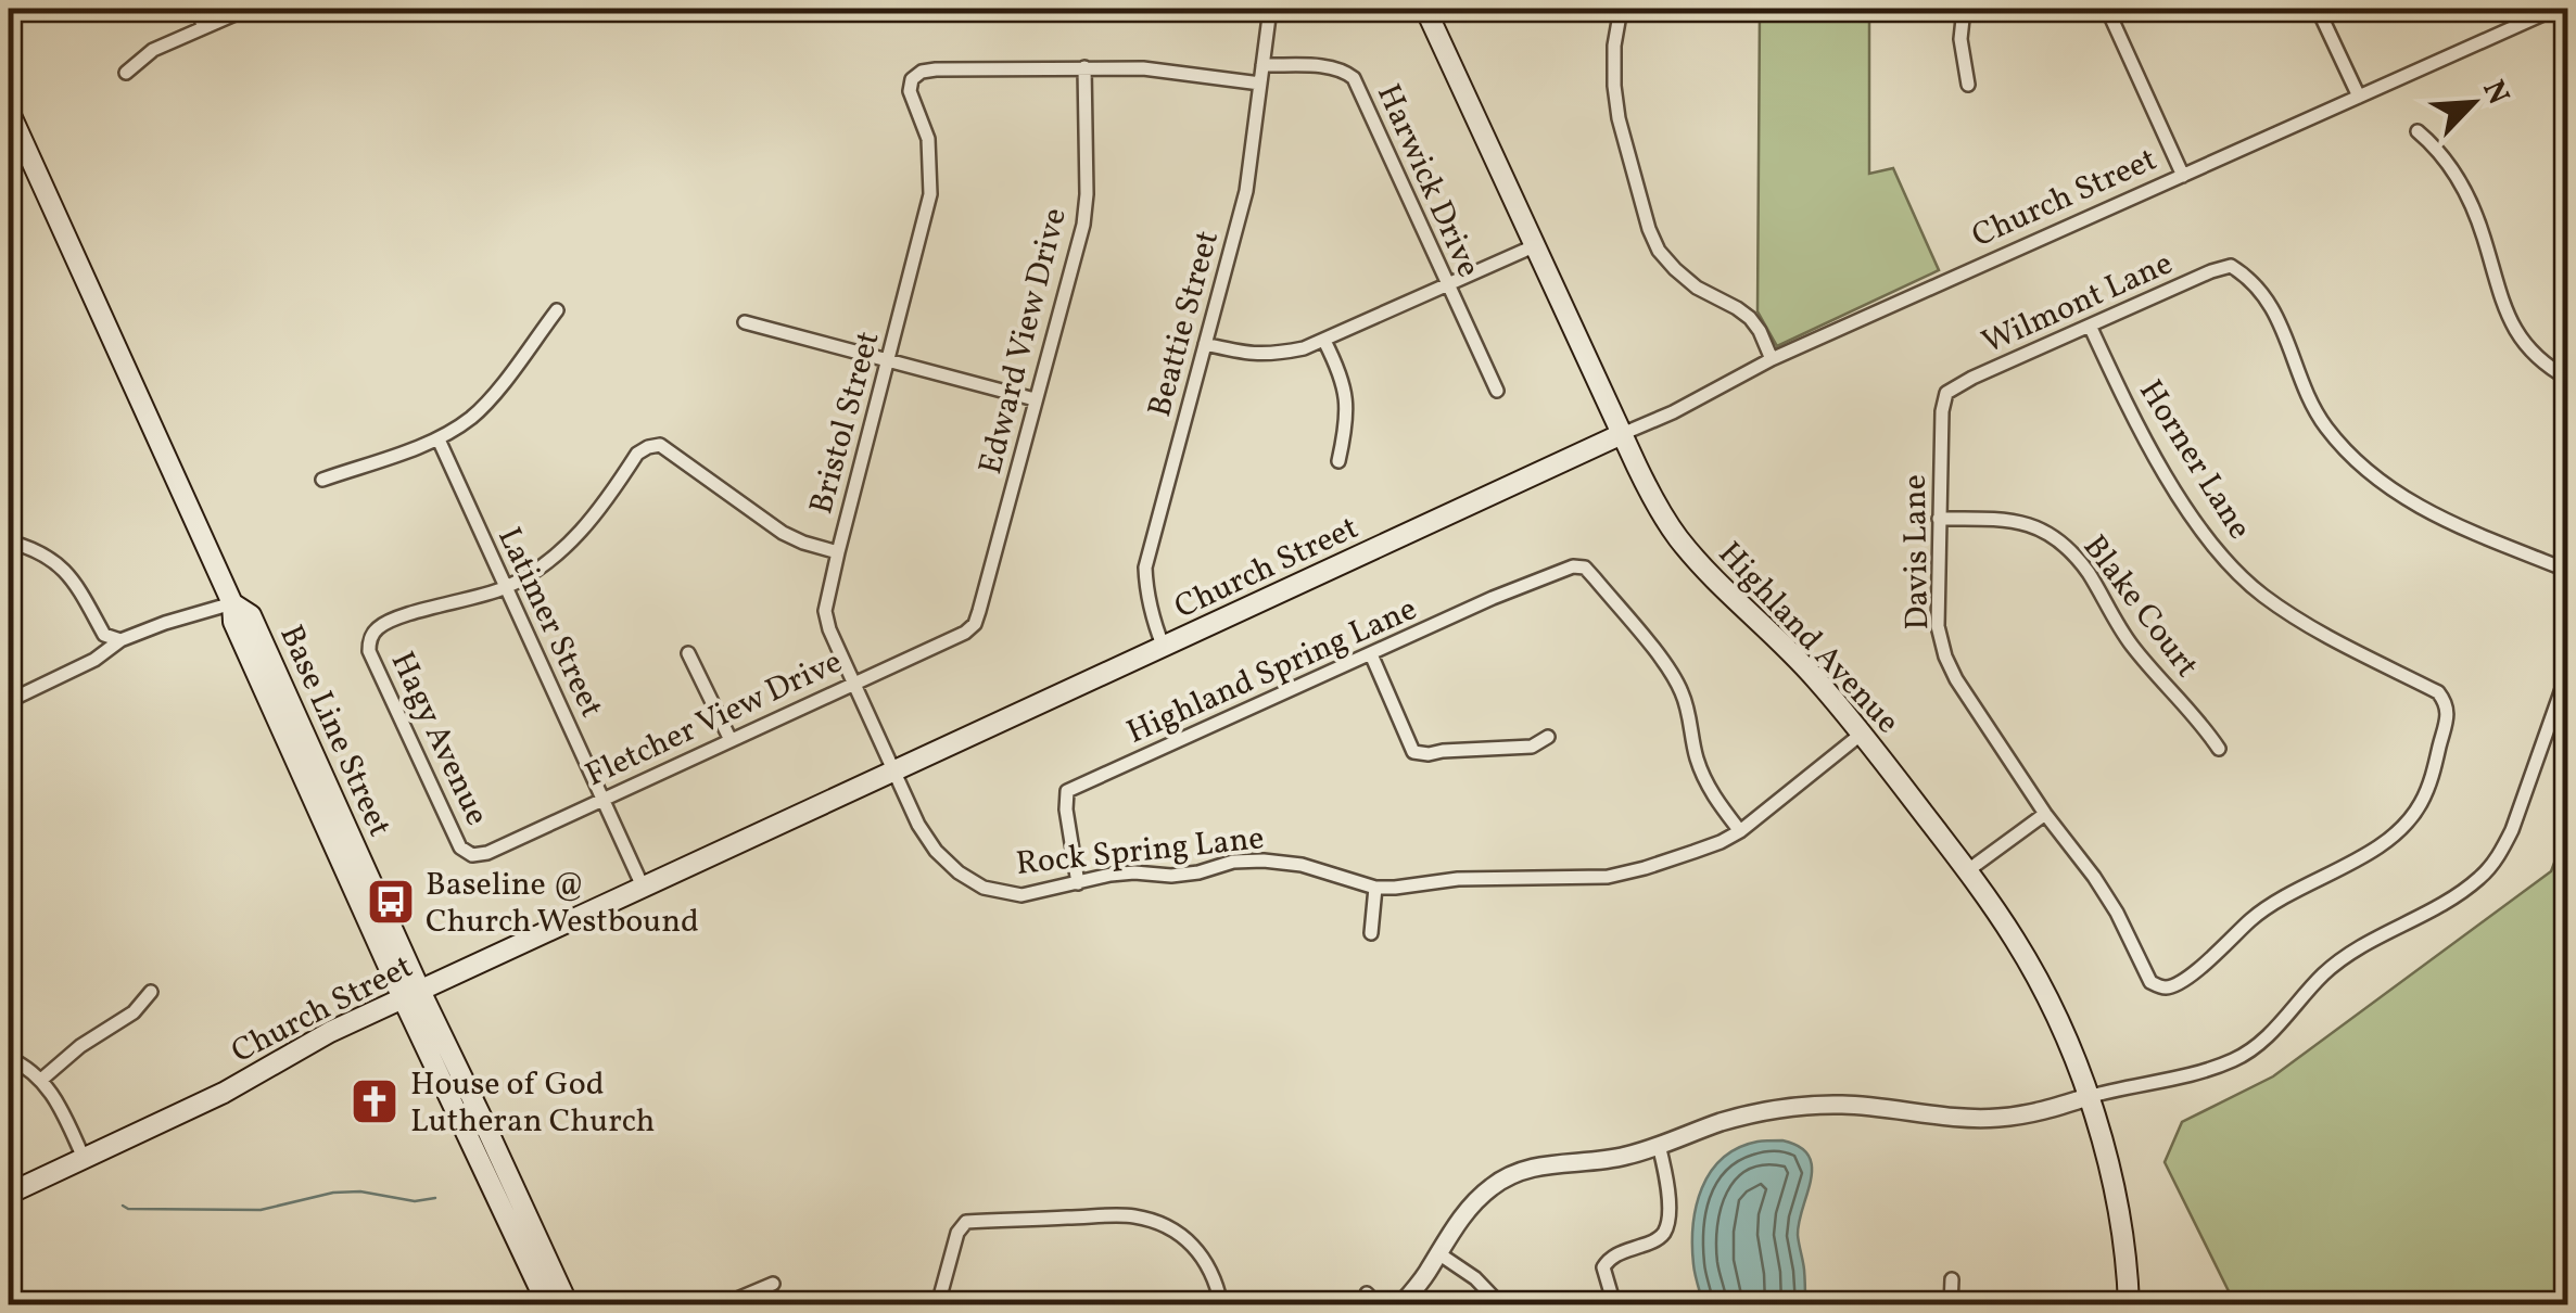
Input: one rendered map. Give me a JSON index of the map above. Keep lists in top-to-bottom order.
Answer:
{
  "streets": {
    "main road": ["Church Street", "Highland Avenue", "Base Line Street"],
    "street": [
      "Harwick Drive",
      "Wilmont Lane",
      "Beattie Street",
      "Edward View Drive",
      "Bristol Street",
      "Horner Lane",
      "Davis Lane",
      "Blake Court",
      "Latimer Street",
      "Highland Spring Lane",
      "Fletcher View Drive",
      "Hagy Avenue",
      "Rock Spring Lane"
    ]
  },
  "crossings": [
    ["Harwick Drive", "Beattie Street"],
    ["Church Street", "Beattie Street"],
    ["Church Street", "Bristol Street"],
    ["Church Street", "Latimer Street"],
    ["Church Street", "Highland Avenue"],
    ["Church Street", "Base Line Street"],
    ["Church Street", "Rock Spring Lane"],
    ["Wilmont Lane", "Horner Lane"],
    ["Wilmont Lane", "Davis Lane"],
    ["Edward View Drive", "Bristol Street"],
    ["Edward View Drive", "Fletcher View Drive"],
    ["Bristol Street", "Fletcher View Drive"],
    ["Bristol Street", "Rock Spring Lane"],
    ["Horner Lane", "Davis Lane"],
    ["Davis Lane", "Blake Court"],
    ["Latimer Street", "Fletcher View Drive"],
    ["Latimer Street", "Hagy Avenue"],
    ["Highland Avenue", "Rock Spring Lane"],
    ["Highland Spring Lane", "Rock Spring Lane"],
    ["Fletcher View Drive", "Hagy Avenue"]
  ],
  "places": {
    "bus stop": ["Baseline @ Church Westbound"],
    "church": ["House of God Lutheran Church"]
  },
  "north": "top right"
}
